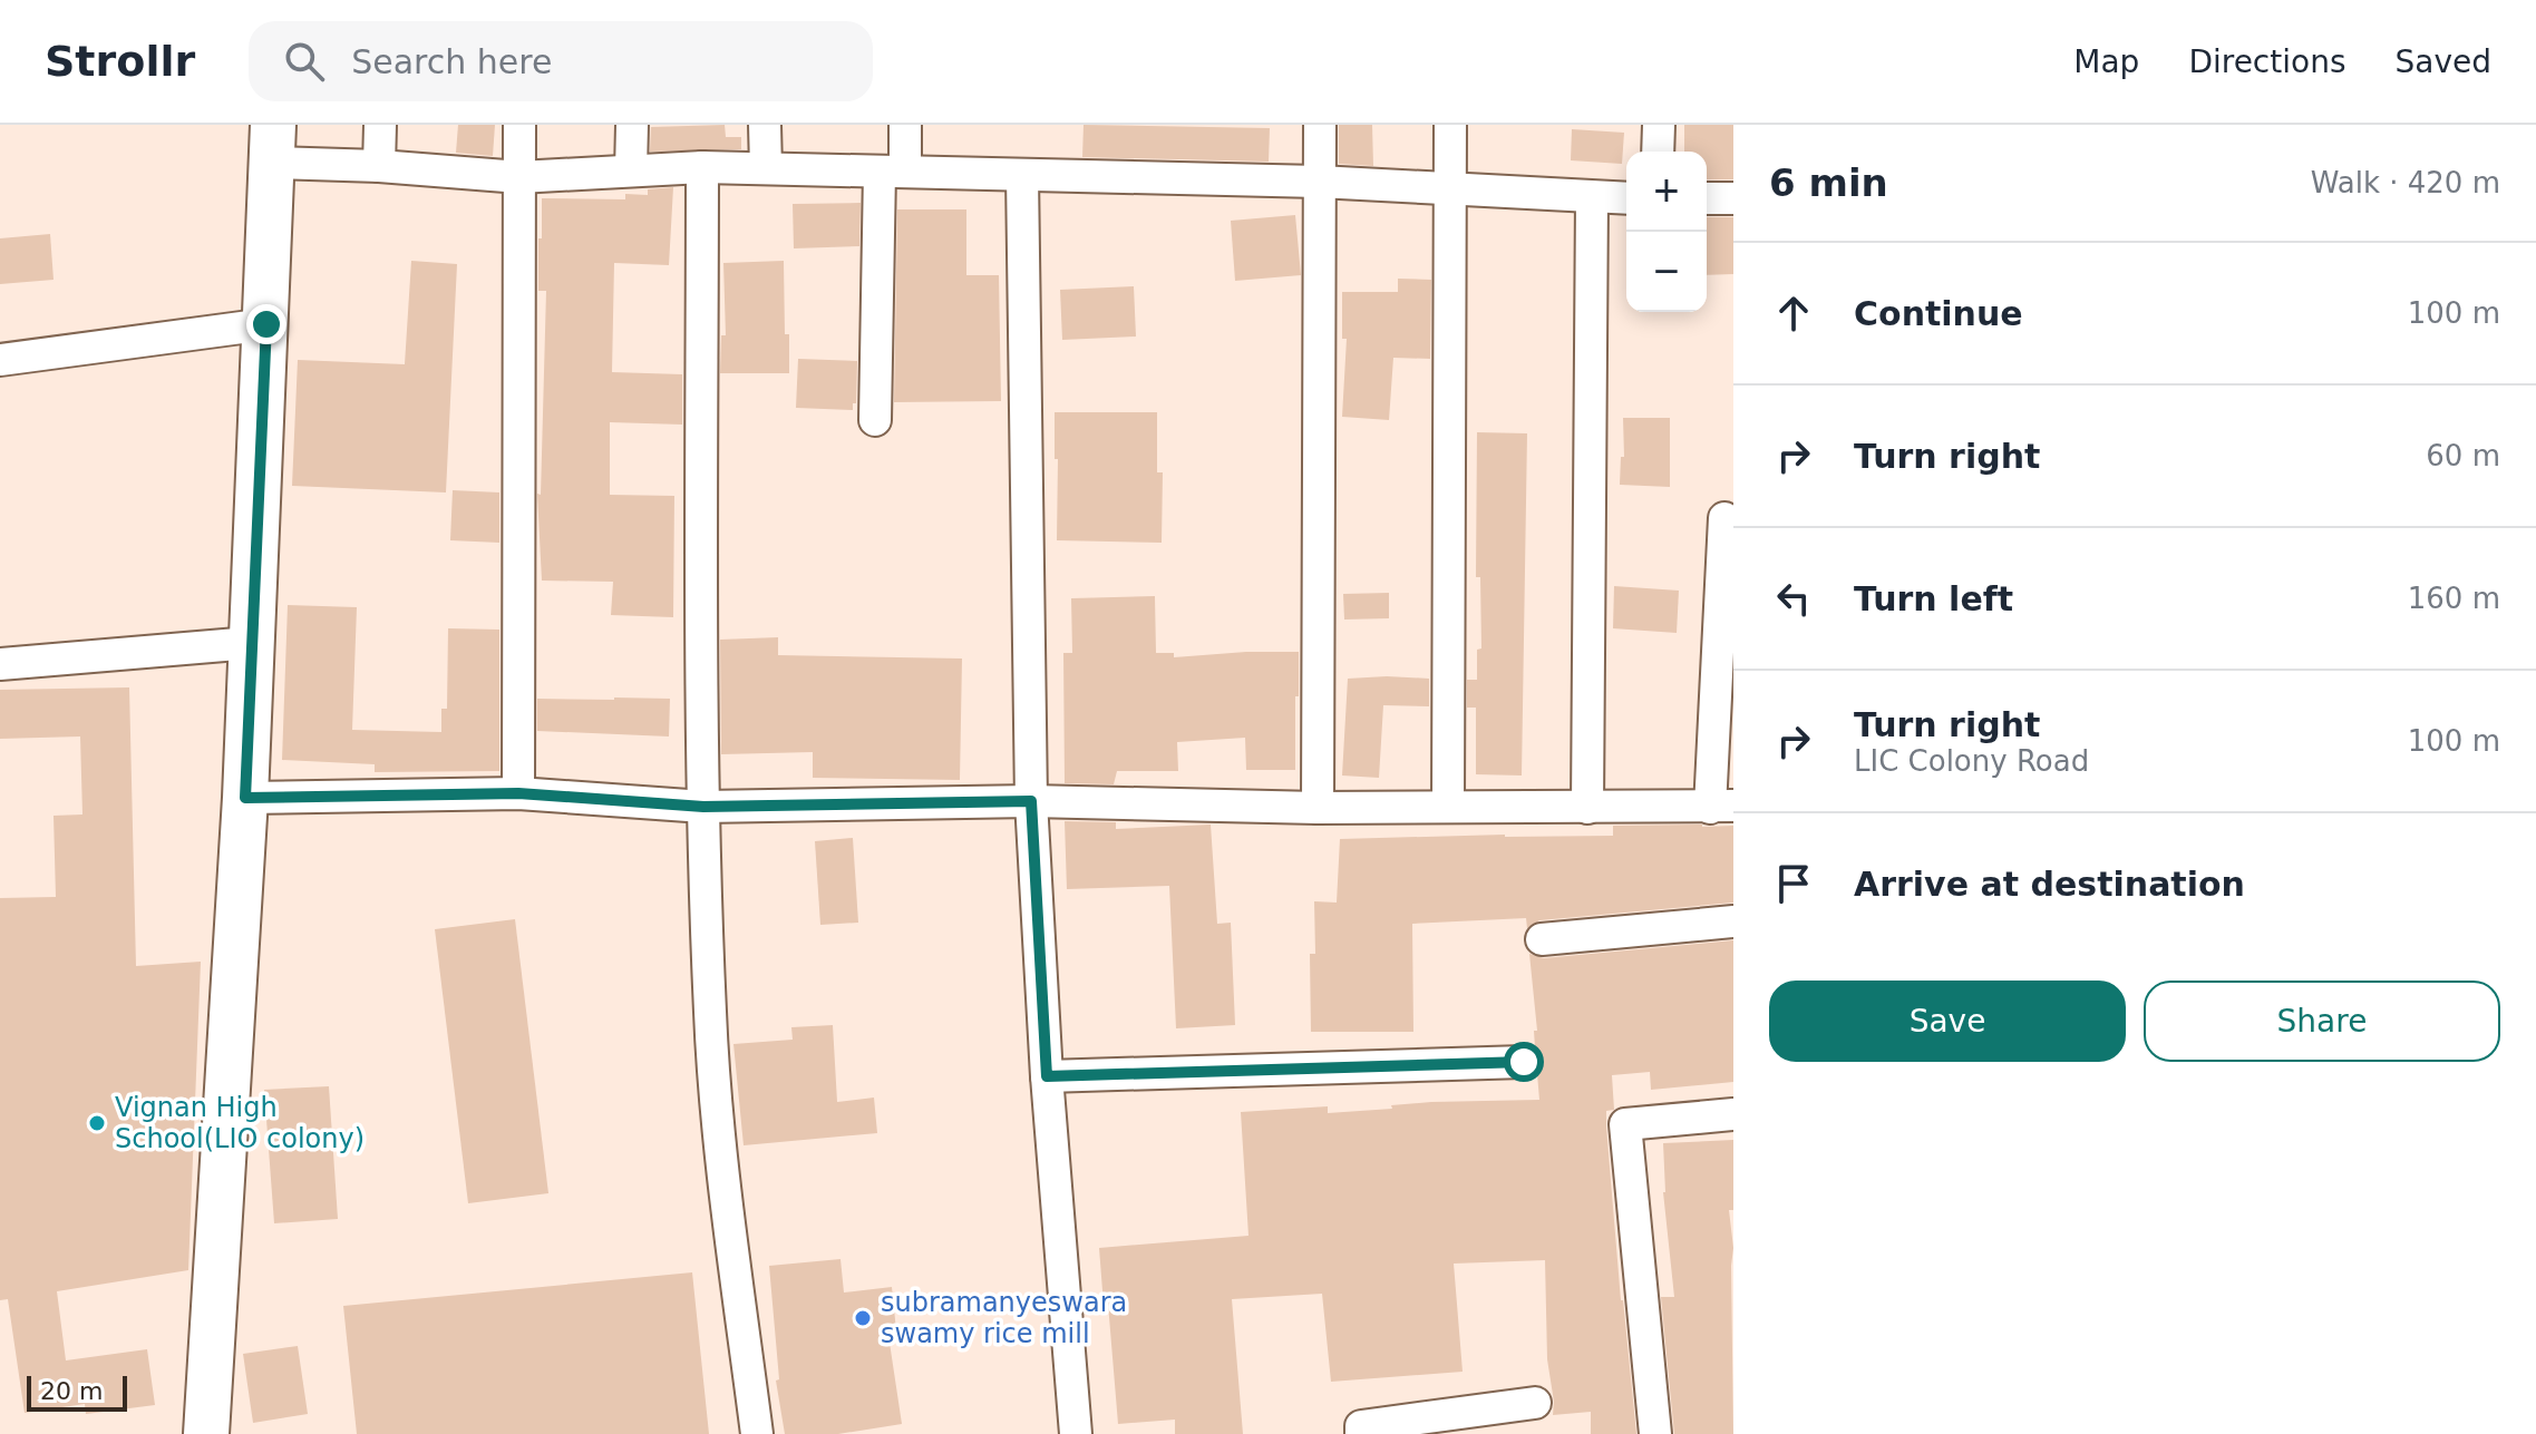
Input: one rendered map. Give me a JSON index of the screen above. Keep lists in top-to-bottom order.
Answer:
{
  "places": ["Vignan High School(LIO colony)", "subramanyeswara swamy rice mill"],
  "scale_bar": "20 m",
  "page": {
    "header": "Strollr",
    "search": "Search here",
    "nav": ["Map", "Directions", "Saved"],
    "heading": ["6 min", "Walk · 420 m"],
    "map_buttons": ["+", "−"],
    "list": [
      ["Continue", "100 m"],
      ["Turn right", "60 m"],
      ["Turn left", "160 m"],
      ["Turn right", "LIC Colony Road", "100 m"],
      "Arrive at destination"
    ],
    "buttons": ["Save", "Share"],
    "scale": "20 m"
  }
}
